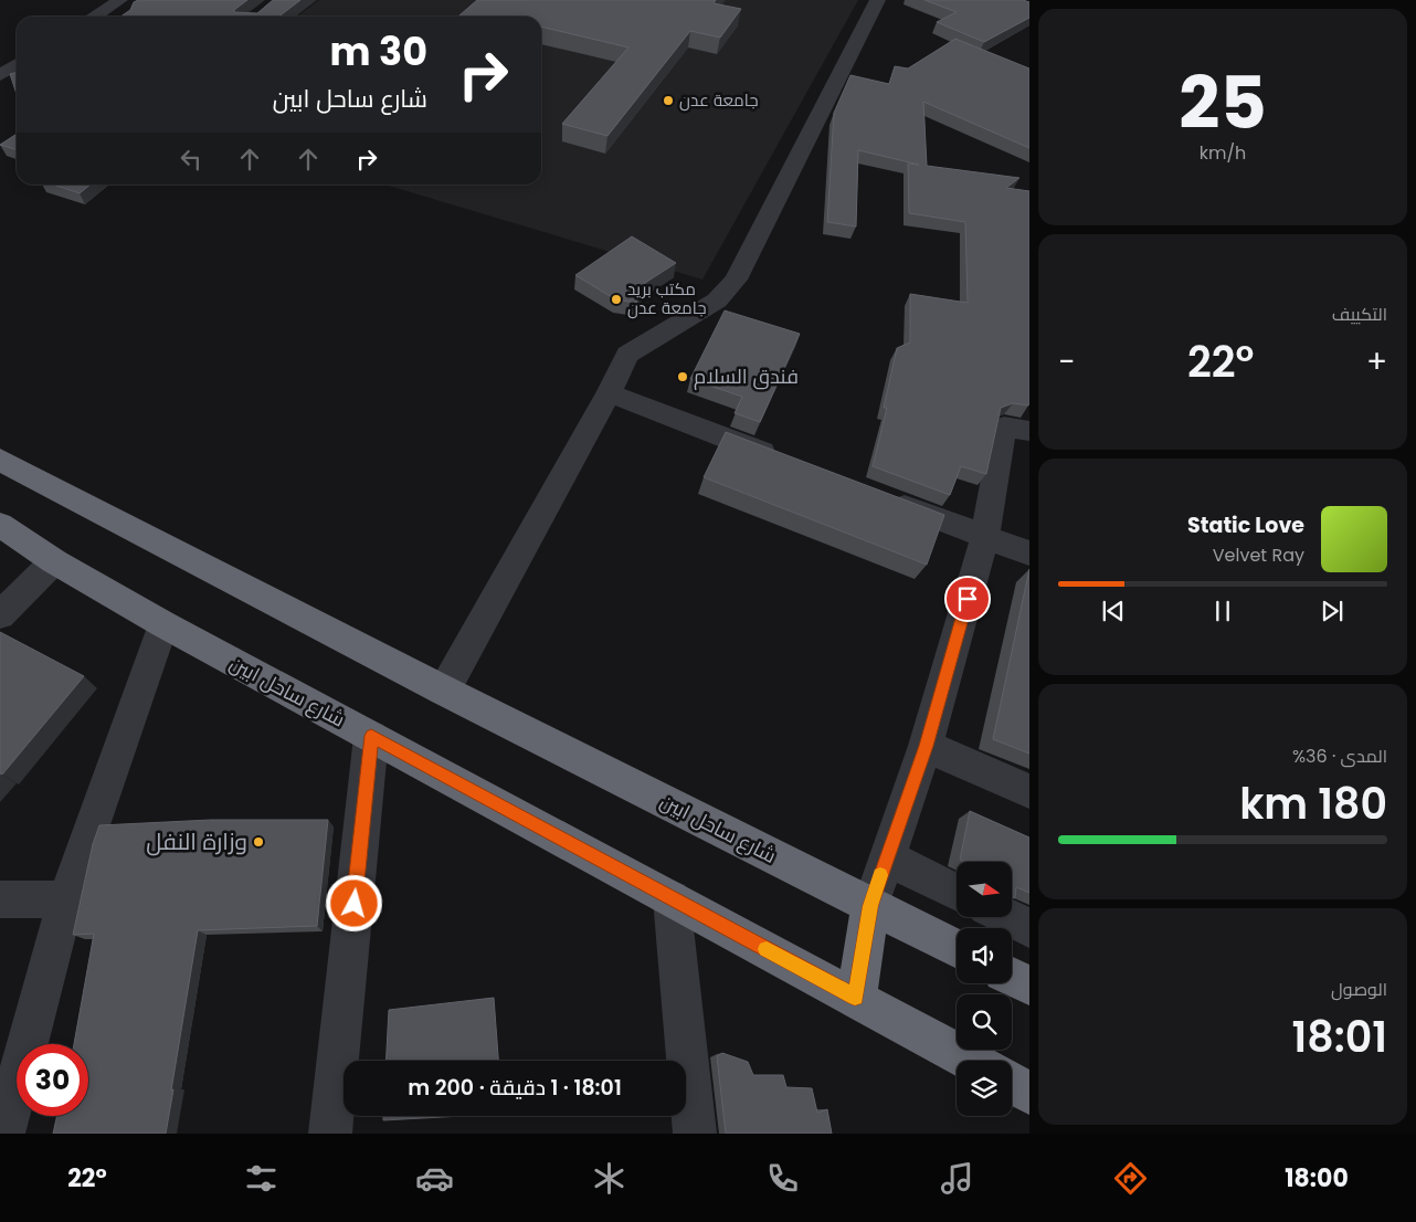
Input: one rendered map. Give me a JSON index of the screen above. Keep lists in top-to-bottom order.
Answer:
{
  "streets": {
    "highway": ["شارع ساحل ابين"]
  },
  "places": [
    "جامعة عدن",
    "مكتب بريد جامعة عدن",
    "فندق السلام",
    "وزارة النفل"
  ],
  "north": "right",
  "page": {
    "tile": [
      ["25", "km/h"],
      "التكييف",
      ["المدى · 36%", "180 km"],
      ["الوصول", "18:01"]
    ],
    "turn": ["30 m", "شارع ساحل ابين"],
    "heat": ["−", "22°", "+"],
    "song": ["Static Love", "Velvet Ray"],
    "limit": "30",
    "trip": "18:01 · 1 دقيقة · 200 m",
    "tabs": ["18:00", "22°"]
  }
}
